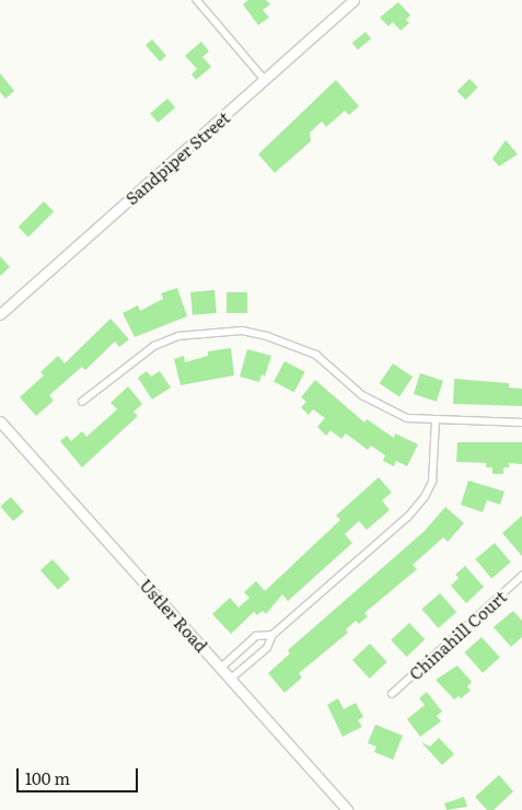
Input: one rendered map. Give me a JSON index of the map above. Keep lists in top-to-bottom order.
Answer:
{
  "streets": {
    "street": ["Sandpiper Street", "Ustler Road", "Chinahill Court"]
  },
  "scale_bar": "100 m"
}
